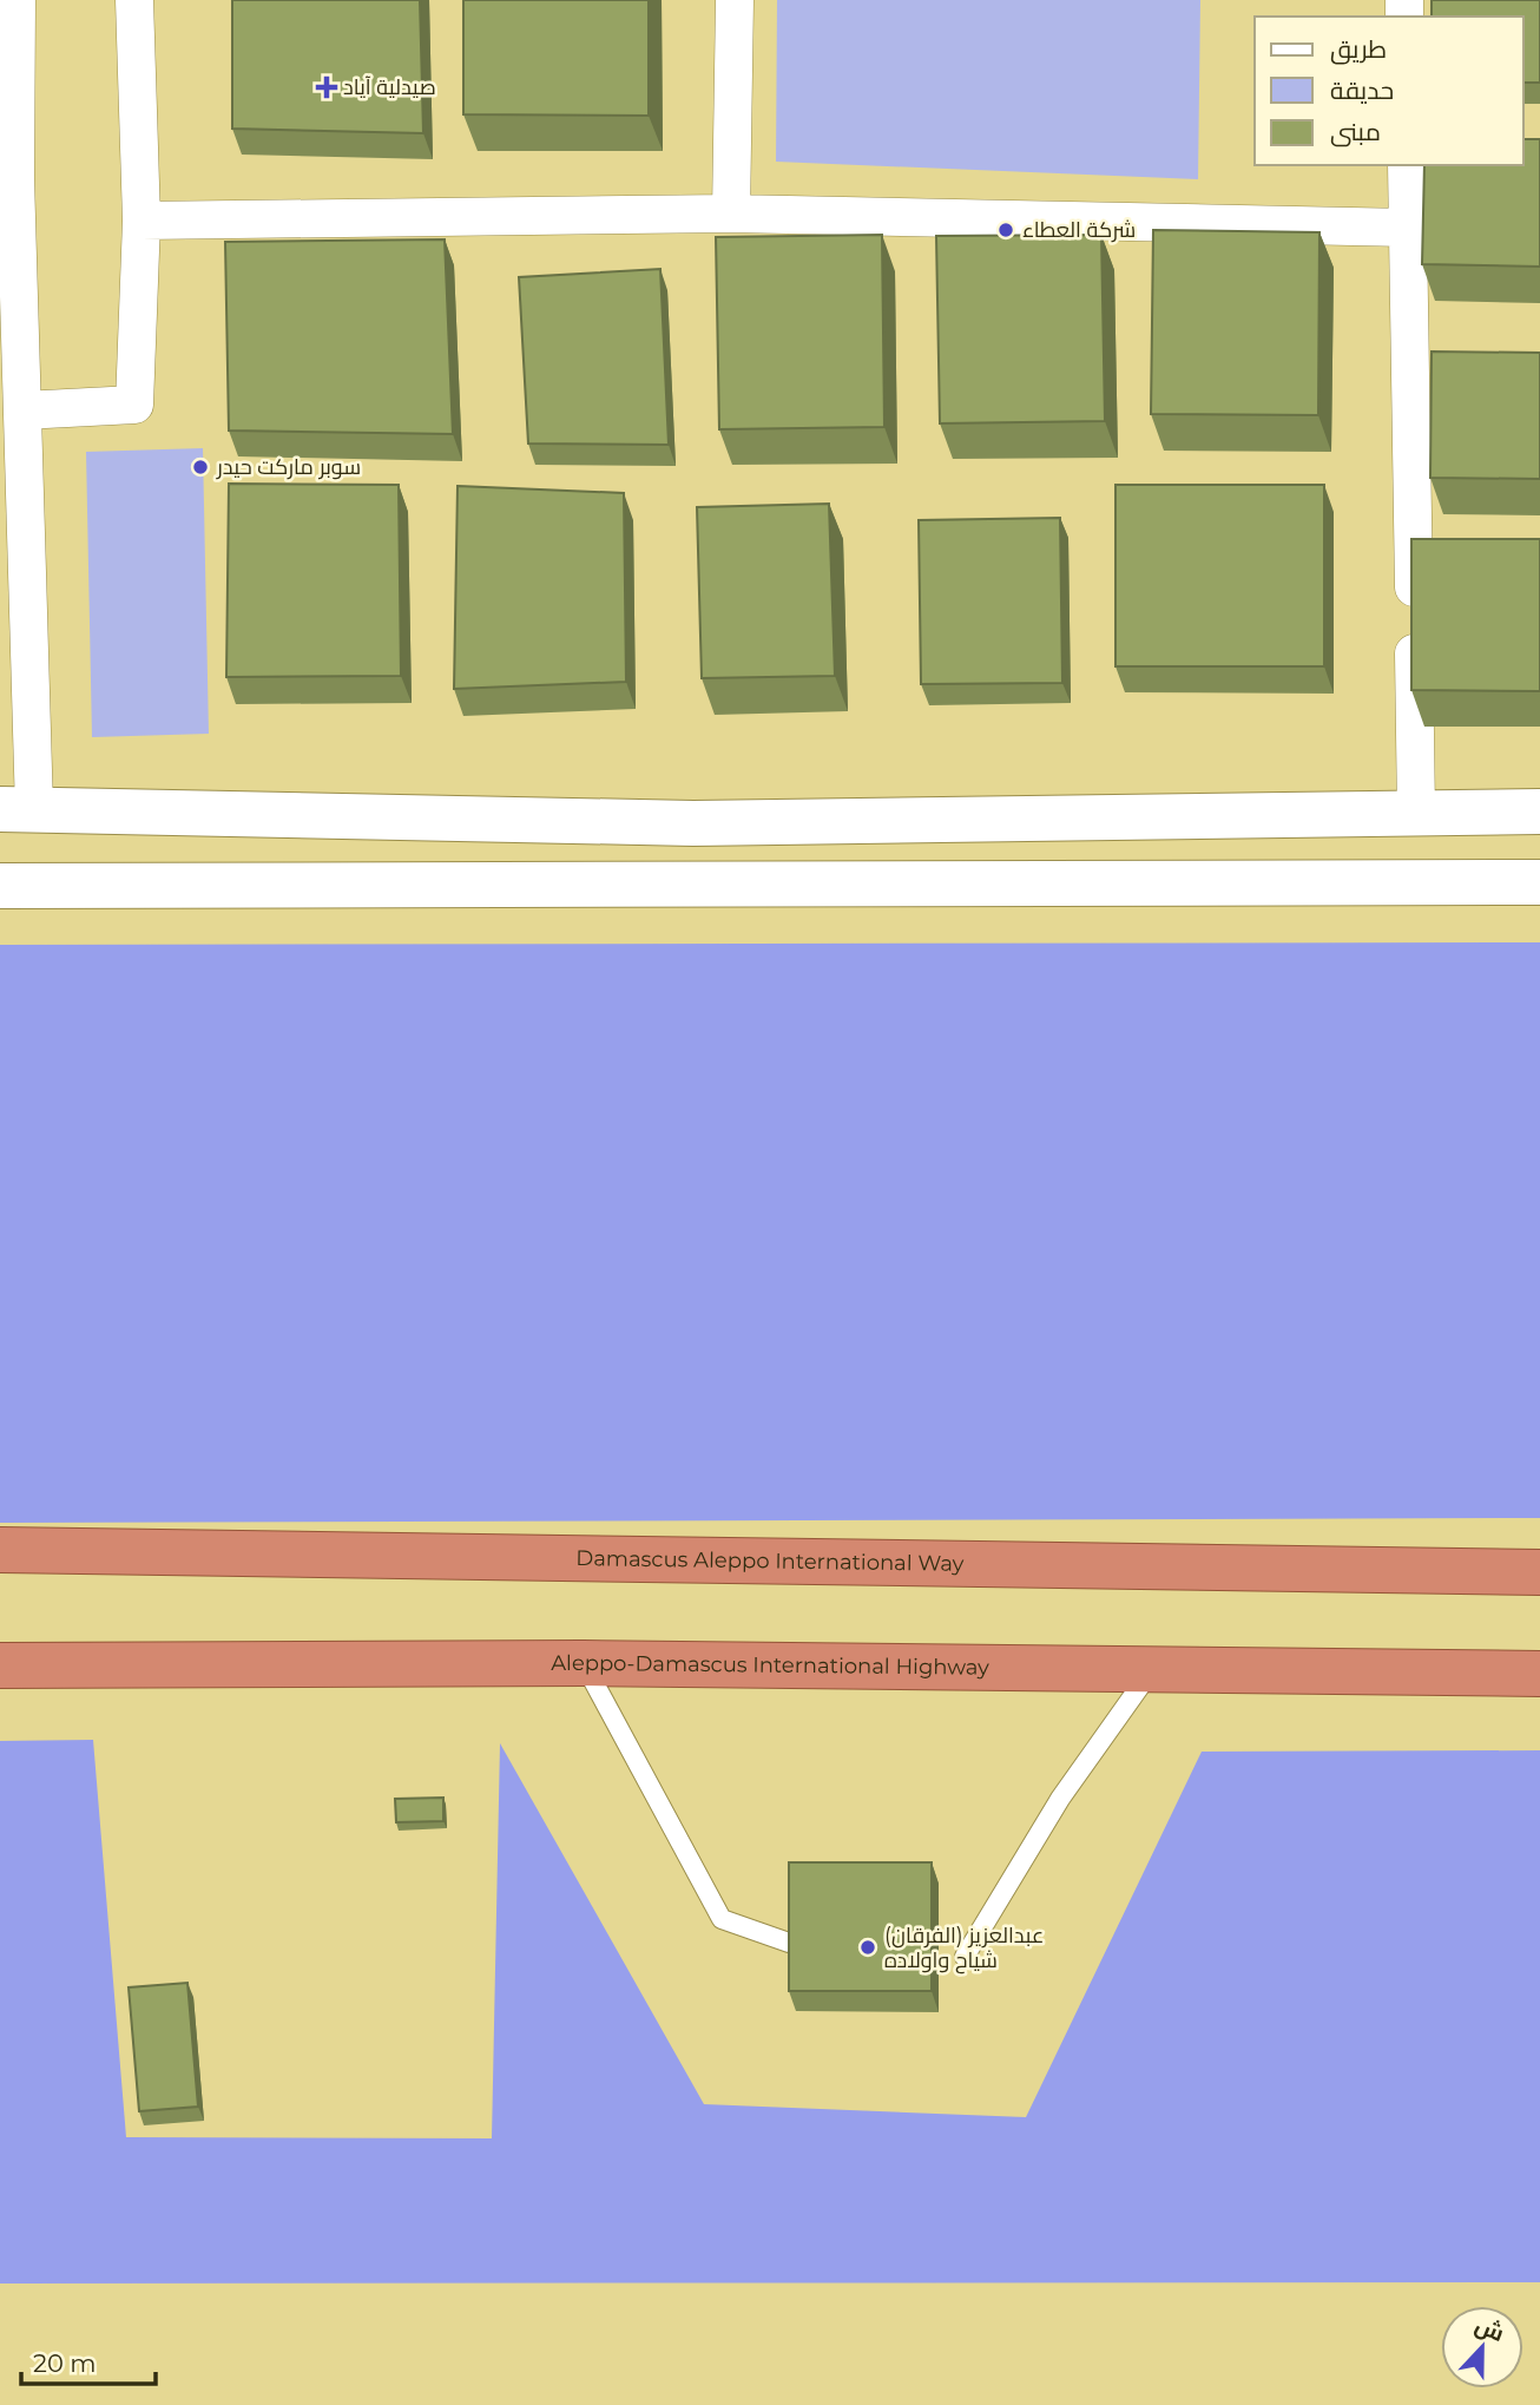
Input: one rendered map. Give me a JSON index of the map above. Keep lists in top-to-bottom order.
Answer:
{
  "streets": {
    "highway": ["Damascus Aleppo International Way", "Aleppo-Damascus International Highway"]
  },
  "places": {
    "health": ["صيدلية آياد"],
    "other": ["شركة العطاء", "سوبر ماركت حيدر", "(الفرقان) عبدالعزيز شياح واولاده"]
  },
  "legend": ["طريق", "حديقة", "مبنى"],
  "scale_bar": "20 m",
  "north": "top"
}
